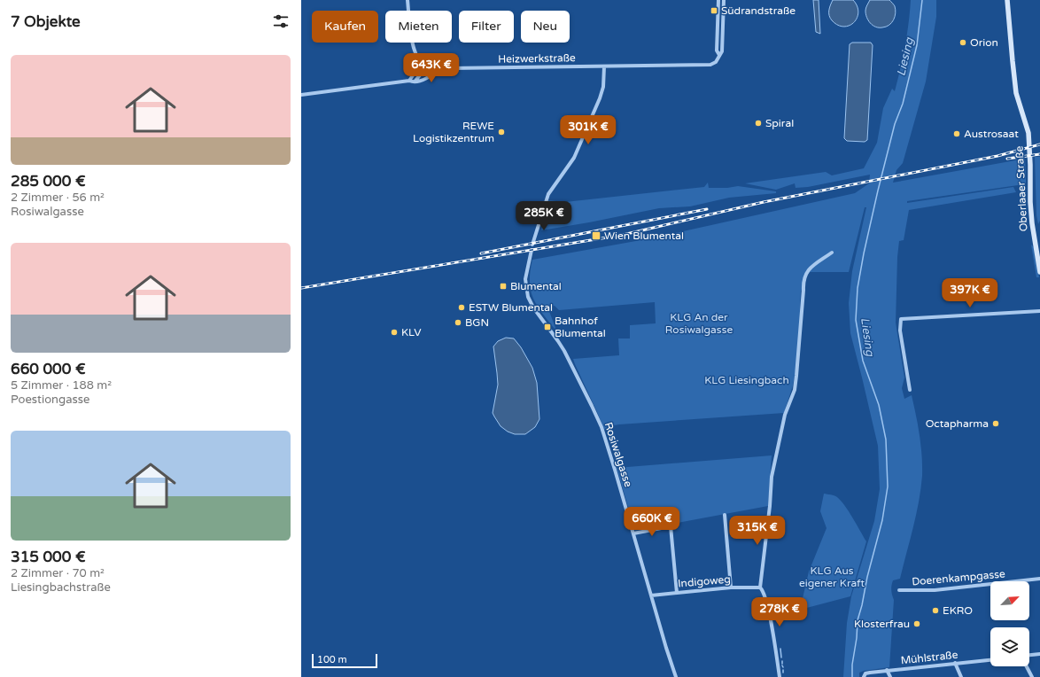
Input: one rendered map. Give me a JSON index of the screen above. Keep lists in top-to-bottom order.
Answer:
{
  "streets": {
    "main road": ["Oberlaaer Straße"],
    "street": [
      "Heizwerkstraße",
      "Rosiwalgasse",
      "Doerenkampgasse",
      "Indigoweg",
      "Mühlstraße"
    ]
  },
  "crossings": [
    ["Rosiwalgasse", "Indigoweg"]
  ],
  "water": ["Liesing"],
  "parks": ["KLG An der Rosiwalgasse", "KLG Liesingbach", "KLG Aus eigener Kraft"],
  "places": {
    "transit": [
      "Südrandstraße",
      "Wien Blumental",
      "Blumental",
      "Bahnhof Blumental"
    ],
    "other": [
      "Orion",
      "Spiral",
      "REWE Logistikzentrum",
      "Austrosaat",
      "ESTW Blumental",
      "BGN",
      "KLV",
      "Octapharma",
      "EKRO",
      "Klosterfrau"
    ]
  },
  "scale_bar": "100 m",
  "north": "top right",
  "page": {
    "heading": "7 Objekte",
    "chip": [
      "Kaufen",
      "Mieten",
      "Filter",
      "Neu"
    ],
    "list": [
      {
        "name": "285 000 €",
        "note": "2 Zimmer · 56 m² · Rosiwalgasse"
      },
      {
        "name": "660 000 €",
        "note": "5 Zimmer · 188 m² · Poestiongasse"
      },
      {
        "name": "315 000 €",
        "note": "2 Zimmer · 70 m² · Liesingbachstraße"
      }
    ],
    "price": [
      "643K €",
      "301K €",
      "285K €",
      "397K €",
      "660K €",
      "315K €",
      "278K €"
    ],
    "scale": "100 m"
  }
}
